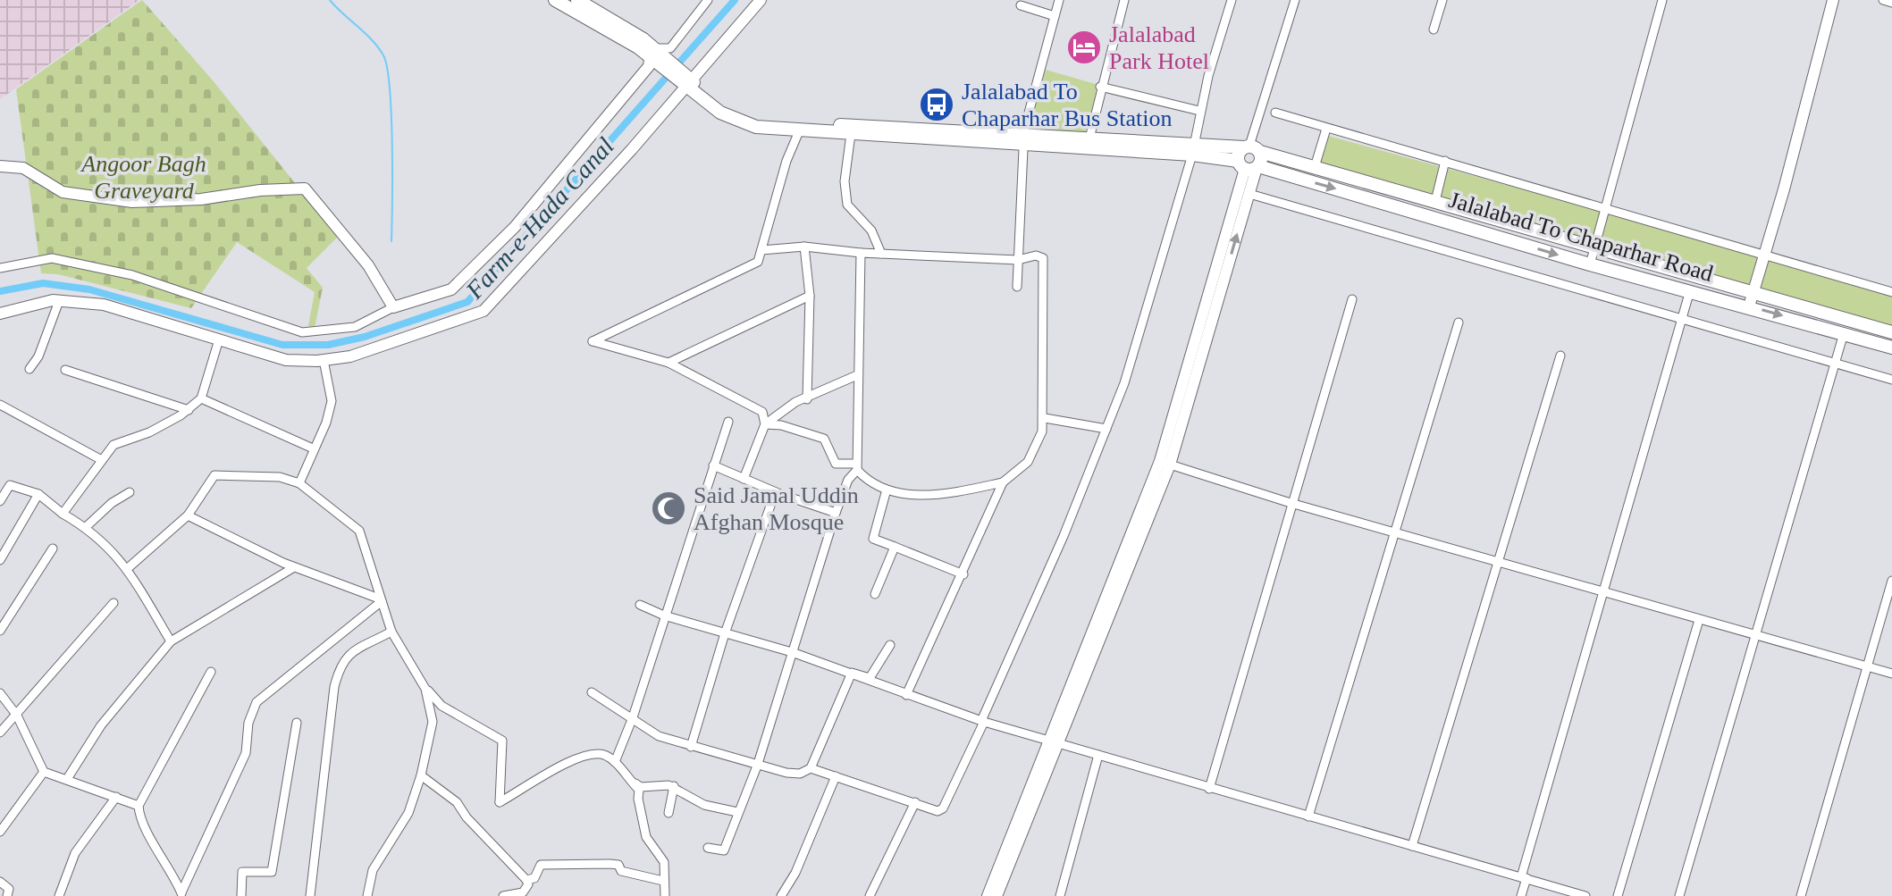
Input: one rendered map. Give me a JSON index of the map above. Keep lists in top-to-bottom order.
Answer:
{
  "streets": {
    "main road": ["Jalalabad To Chaparhar Road"]
  },
  "water": ["Farm-e-Hada Canal"],
  "parks": ["Angoor Bagh Graveyard"],
  "places": {
    "hotel": ["Jalalabad Park Hotel"],
    "bus stop": ["Jalalabad To Chaparhar Bus Station"],
    "mosque": ["Said Jamal Uddin Afghan Mosque"]
  }
}
